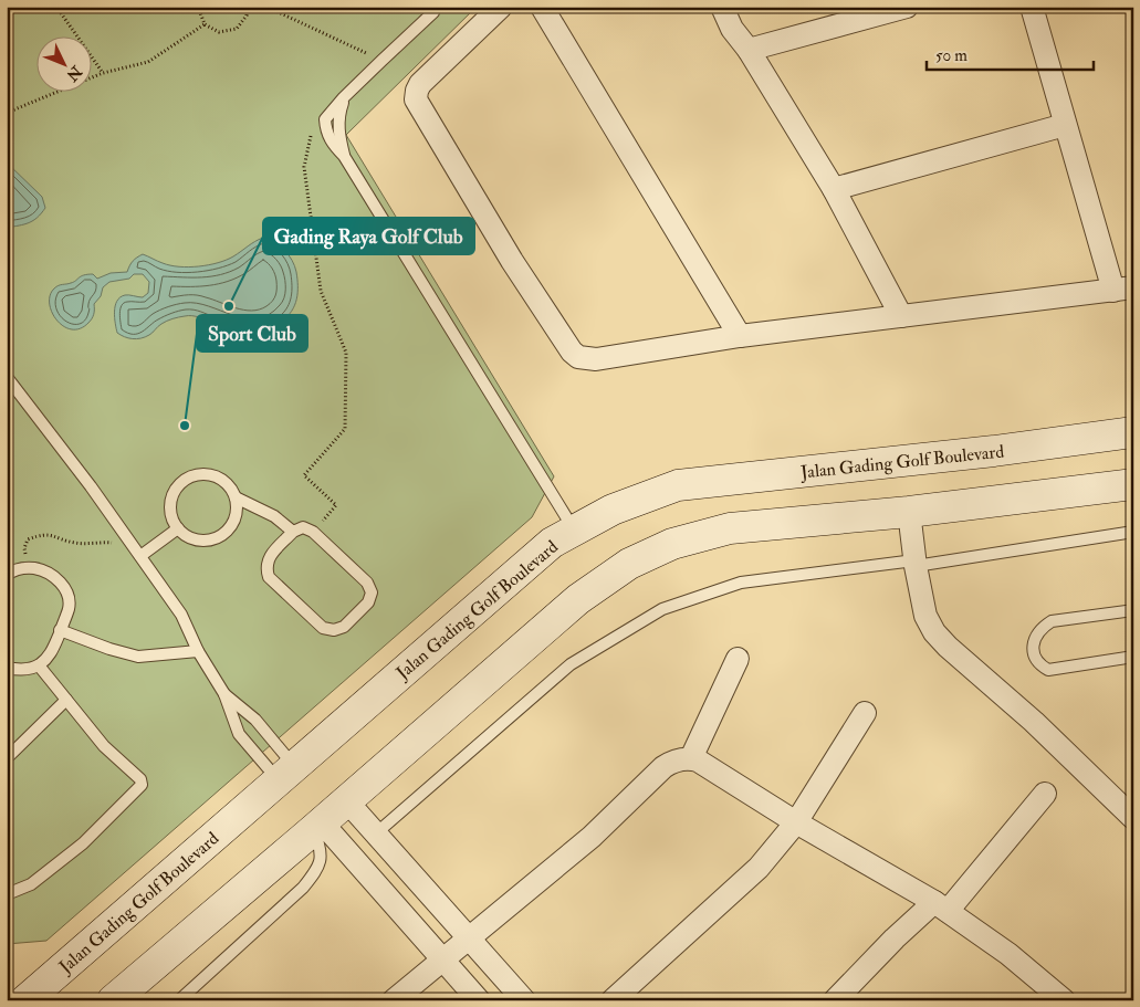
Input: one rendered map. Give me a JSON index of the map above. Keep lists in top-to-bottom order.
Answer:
{
  "streets": {
    "main road": ["Jalan Gading Golf Boulevard"]
  },
  "places": ["Gading Raya Golf Club", "Sport Club"],
  "scale_bar": "50 m",
  "north": "bottom right"
}
